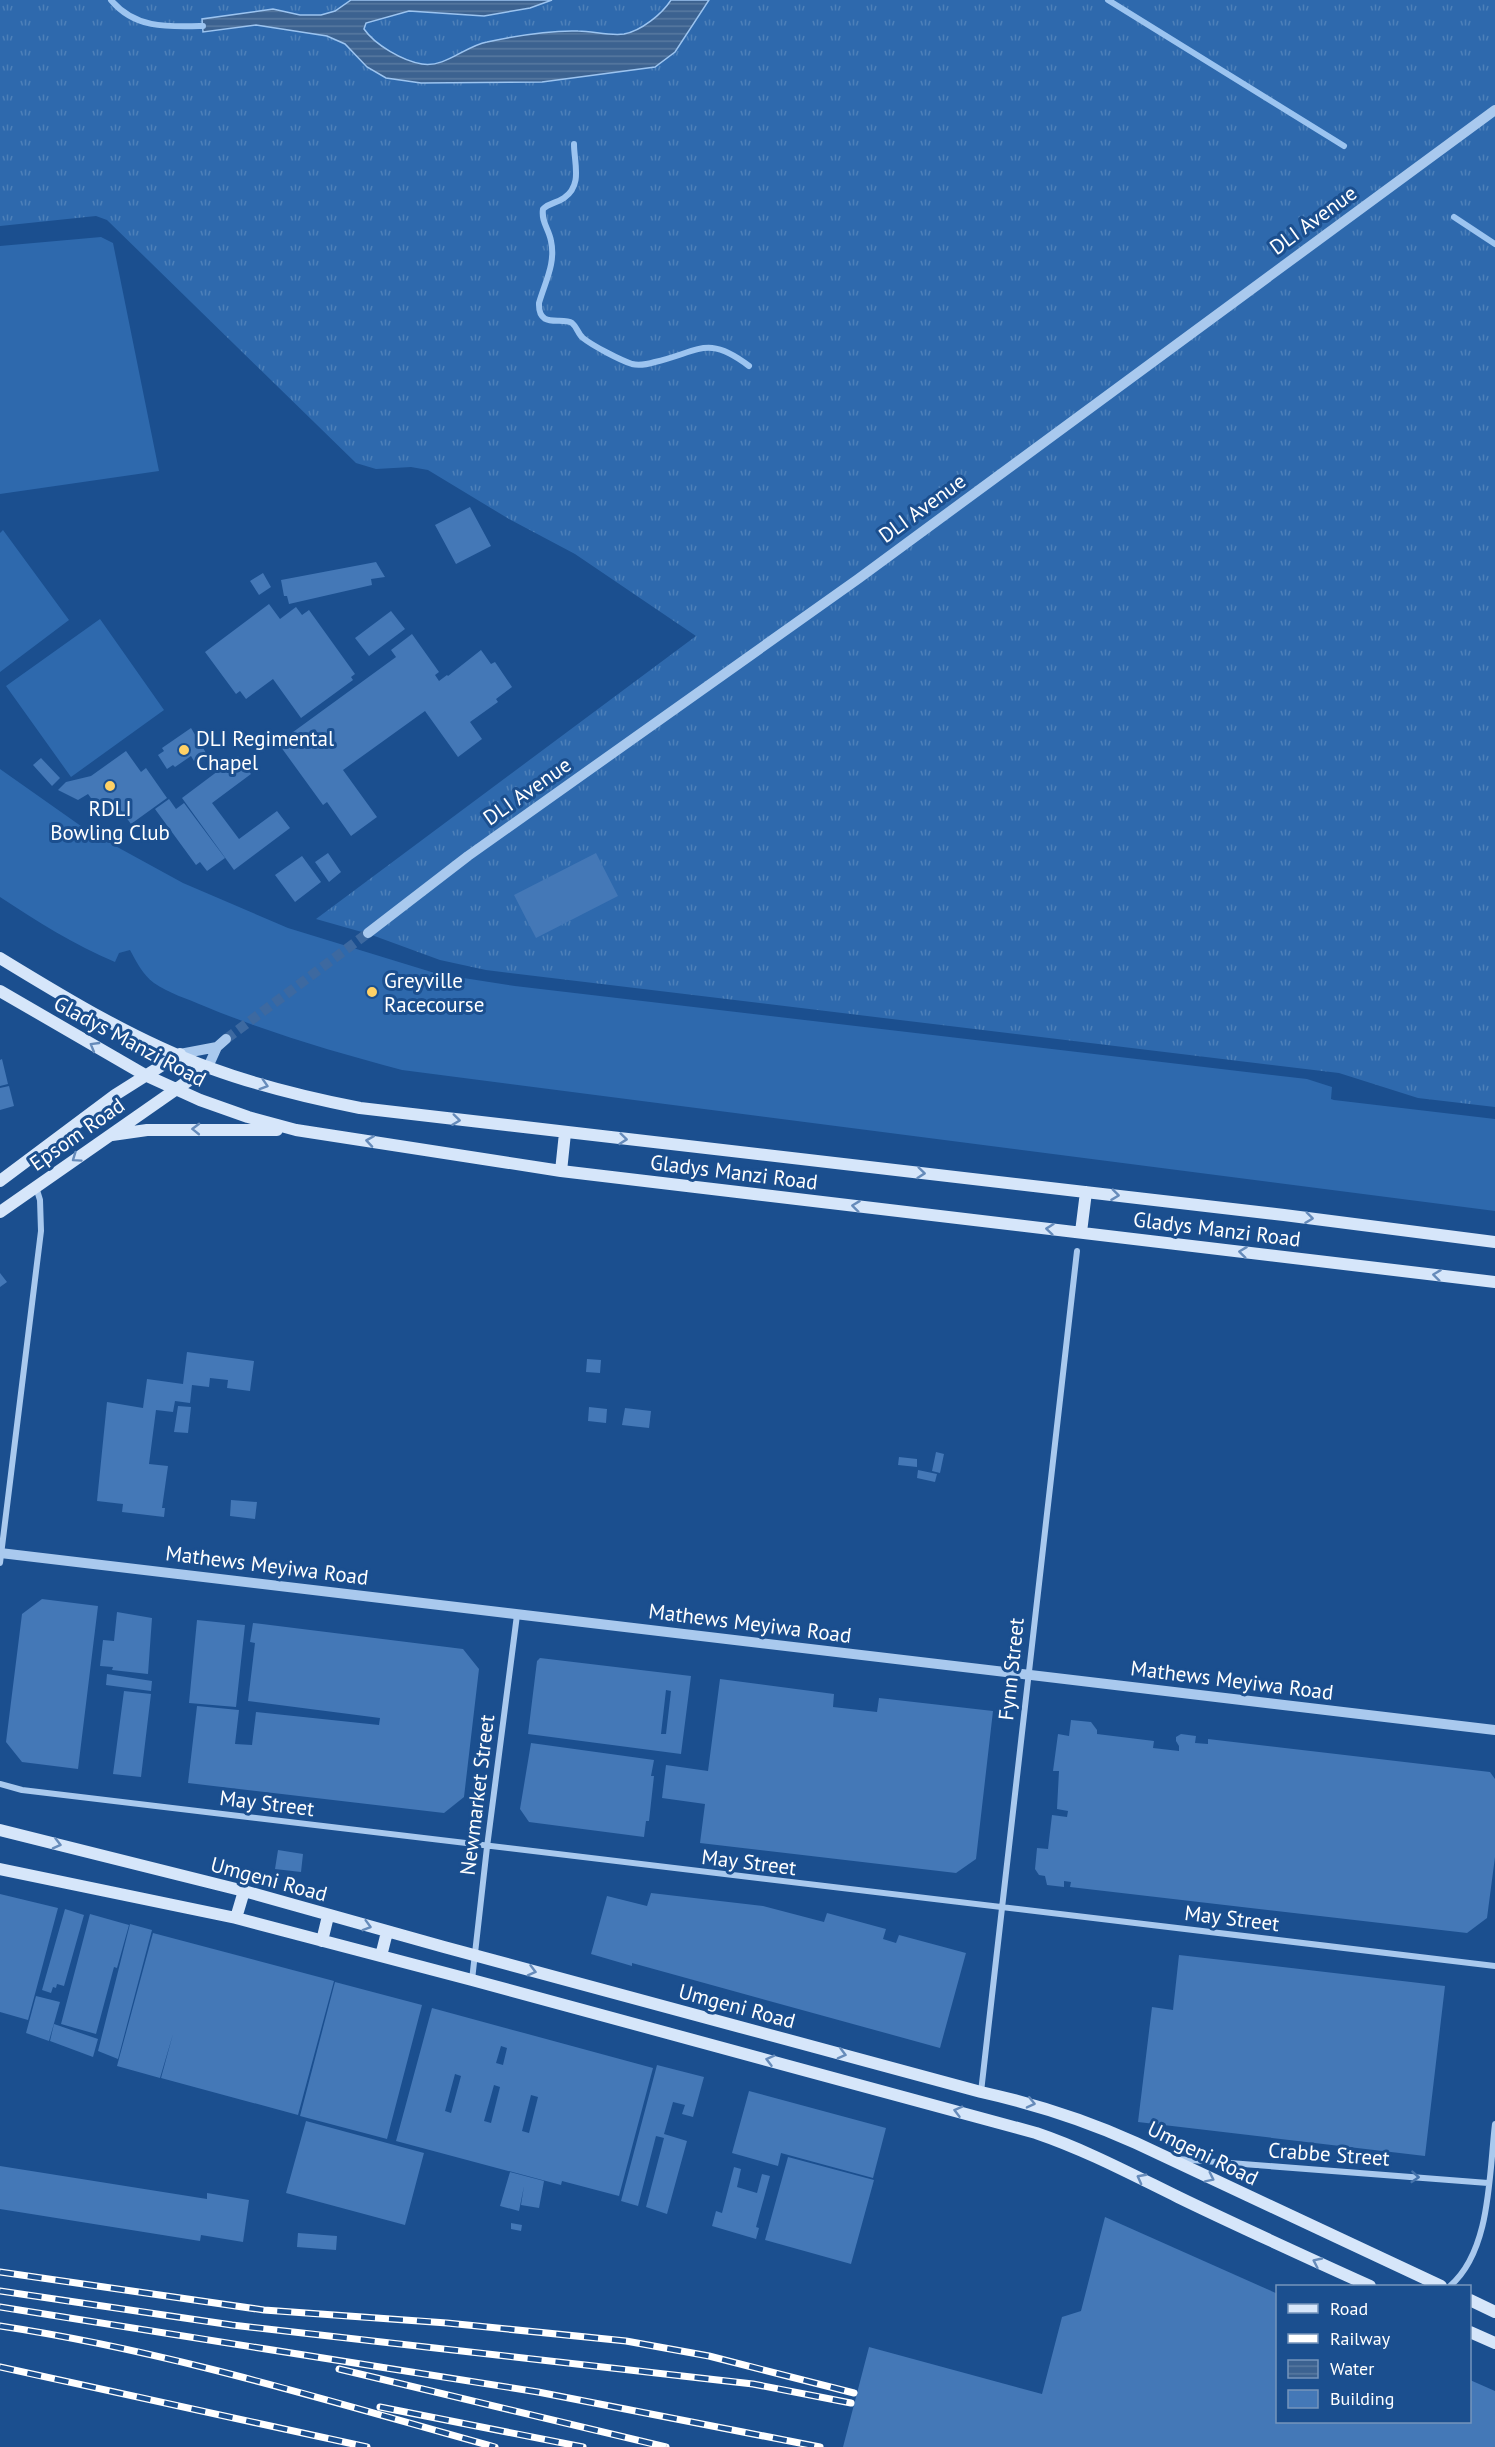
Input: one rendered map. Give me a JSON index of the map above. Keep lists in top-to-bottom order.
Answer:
{
  "streets": {
    "main road": ["Gladys Manzi Road", "Epsom Road", "Umgeni Road"],
    "street": [
      "DLI Avenue",
      "Mathews Meyiwa Road",
      "Fynn Street",
      "Newmarket Street",
      "May Street",
      "Crabbe Street"
    ]
  },
  "crossings": [
    ["Gladys Manzi Road", "Epsom Road"],
    ["Mathews Meyiwa Road", "Fynn Street"],
    ["Mathews Meyiwa Road", "Newmarket Street"],
    ["Fynn Street", "May Street"],
    ["Fynn Street", "Umgeni Road"],
    ["Newmarket Street", "May Street"],
    ["Newmarket Street", "Umgeni Road"],
    ["Umgeni Road", "Crabbe Street"]
  ],
  "one_way": ["Crabbe Street"],
  "places": ["DLI Regimental Chapel", "RDLI Bowling Club", "Greyville Racecourse"],
  "legend": [
    "Road",
    "Railway",
    "Water",
    "Building"
  ]
}
